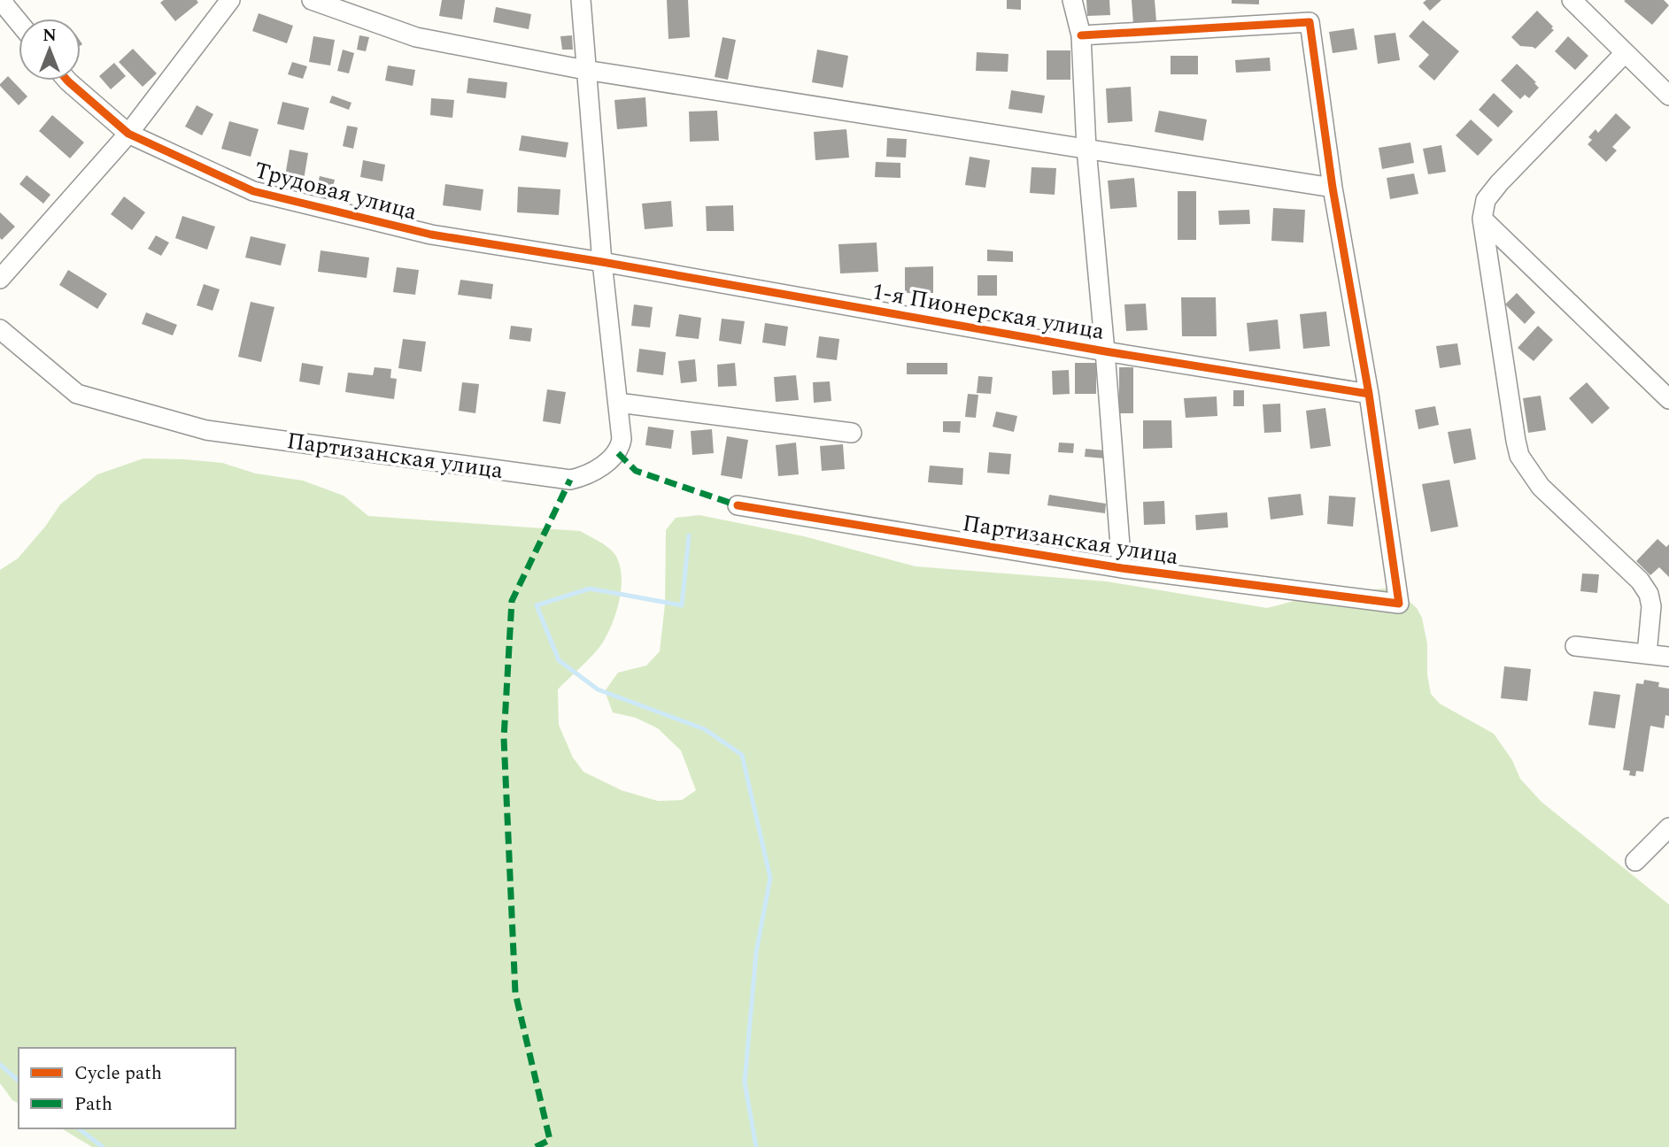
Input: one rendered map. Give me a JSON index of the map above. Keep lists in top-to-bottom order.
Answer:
{
  "streets": {
    "street": ["Трудовая улица", "1-я Пионерская улица", "Партизанская улица"]
  },
  "crossings": [
    ["Трудовая улица", "1-я Пионерская улица"],
    ["Трудовая улица", "Партизанская улица"],
    ["1-я Пионерская улица", "Партизанская улица"]
  ],
  "legend": ["Cycle path", "Path"],
  "north": "top"
}
